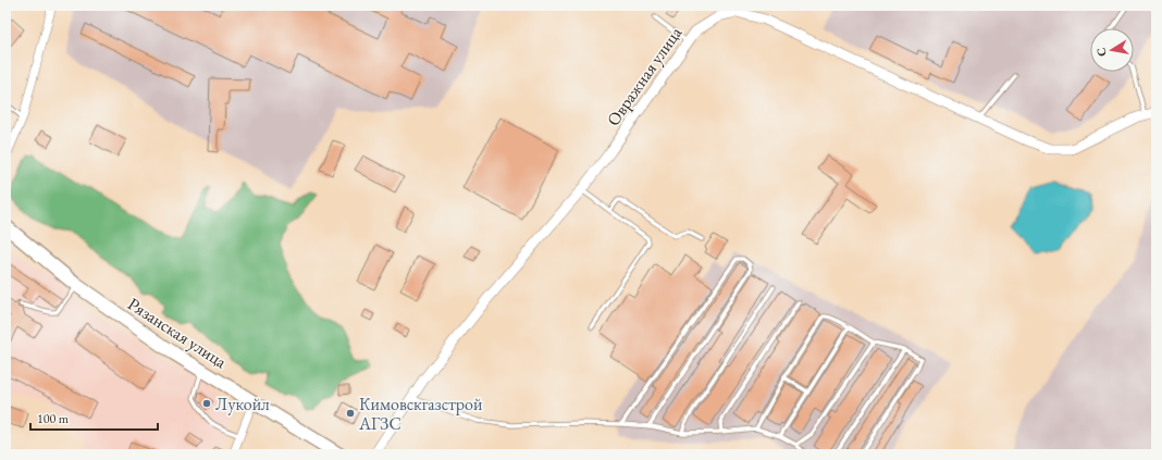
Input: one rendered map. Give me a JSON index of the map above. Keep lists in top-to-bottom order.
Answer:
{
  "streets": {
    "main road": ["Рязанская улица"],
    "street": ["Овражная улица"]
  },
  "places": ["Лукойл", "Кимовскгазстрой АГЗС"],
  "scale_bar": "100 m",
  "north": "left"
}
